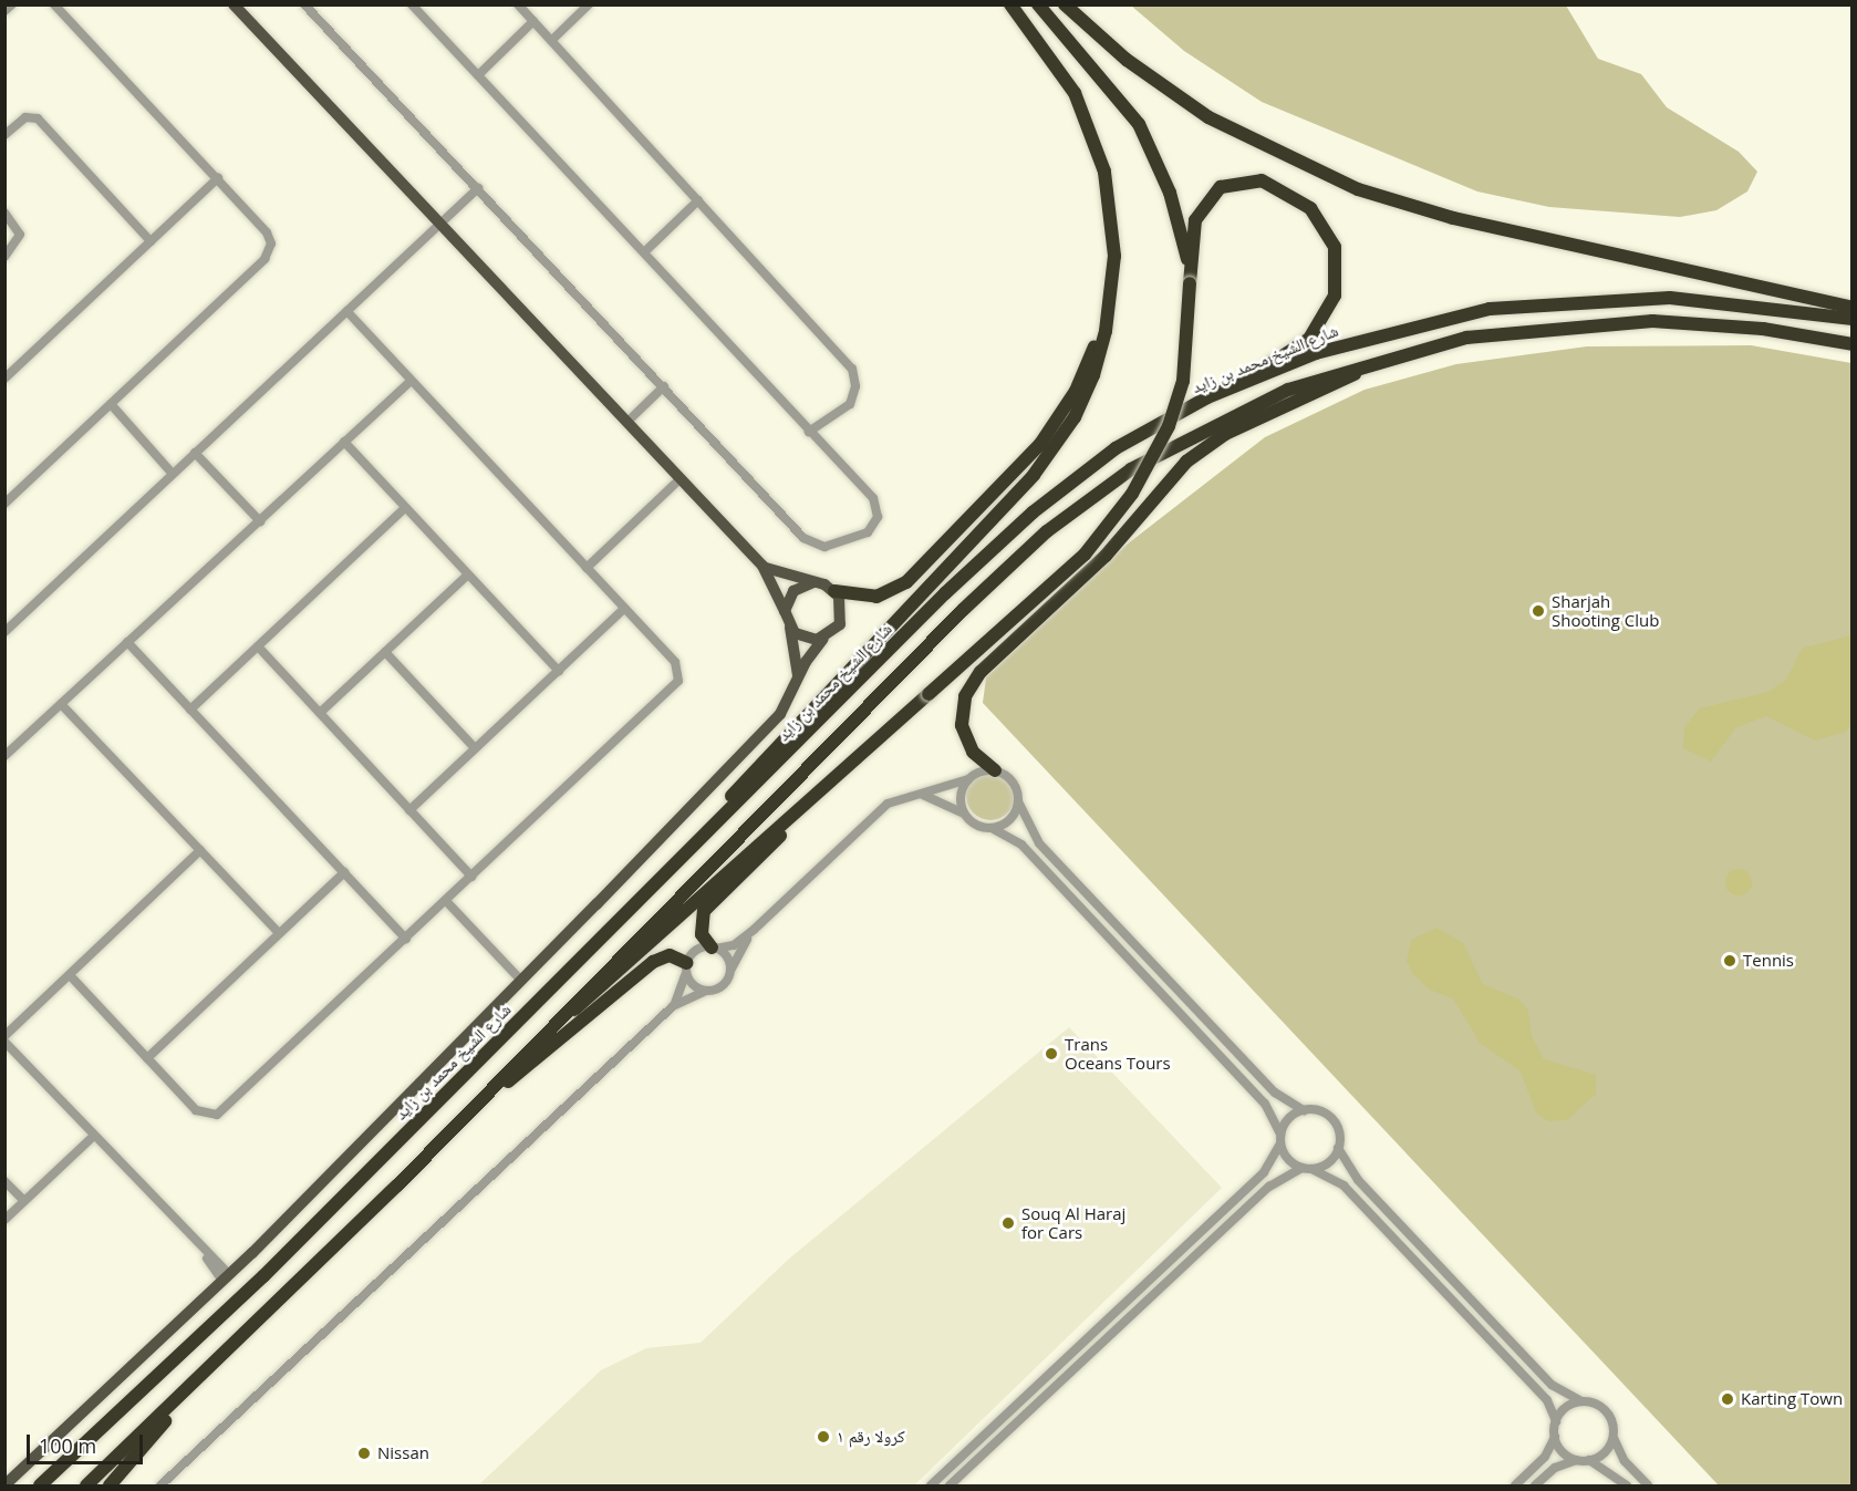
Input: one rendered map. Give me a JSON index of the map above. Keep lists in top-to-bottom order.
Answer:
{
  "streets": {
    "highway": ["شارع الشيخ محمد بن زايد"]
  },
  "places": [
    "Sharjah Shooting Club",
    "Tennis",
    "Trans Oceans Tours",
    "Souq Al Haraj for Cars",
    "Karting Town",
    "كرولا رقم ١",
    "Nissan"
  ],
  "scale_bar": "100 m"
}
